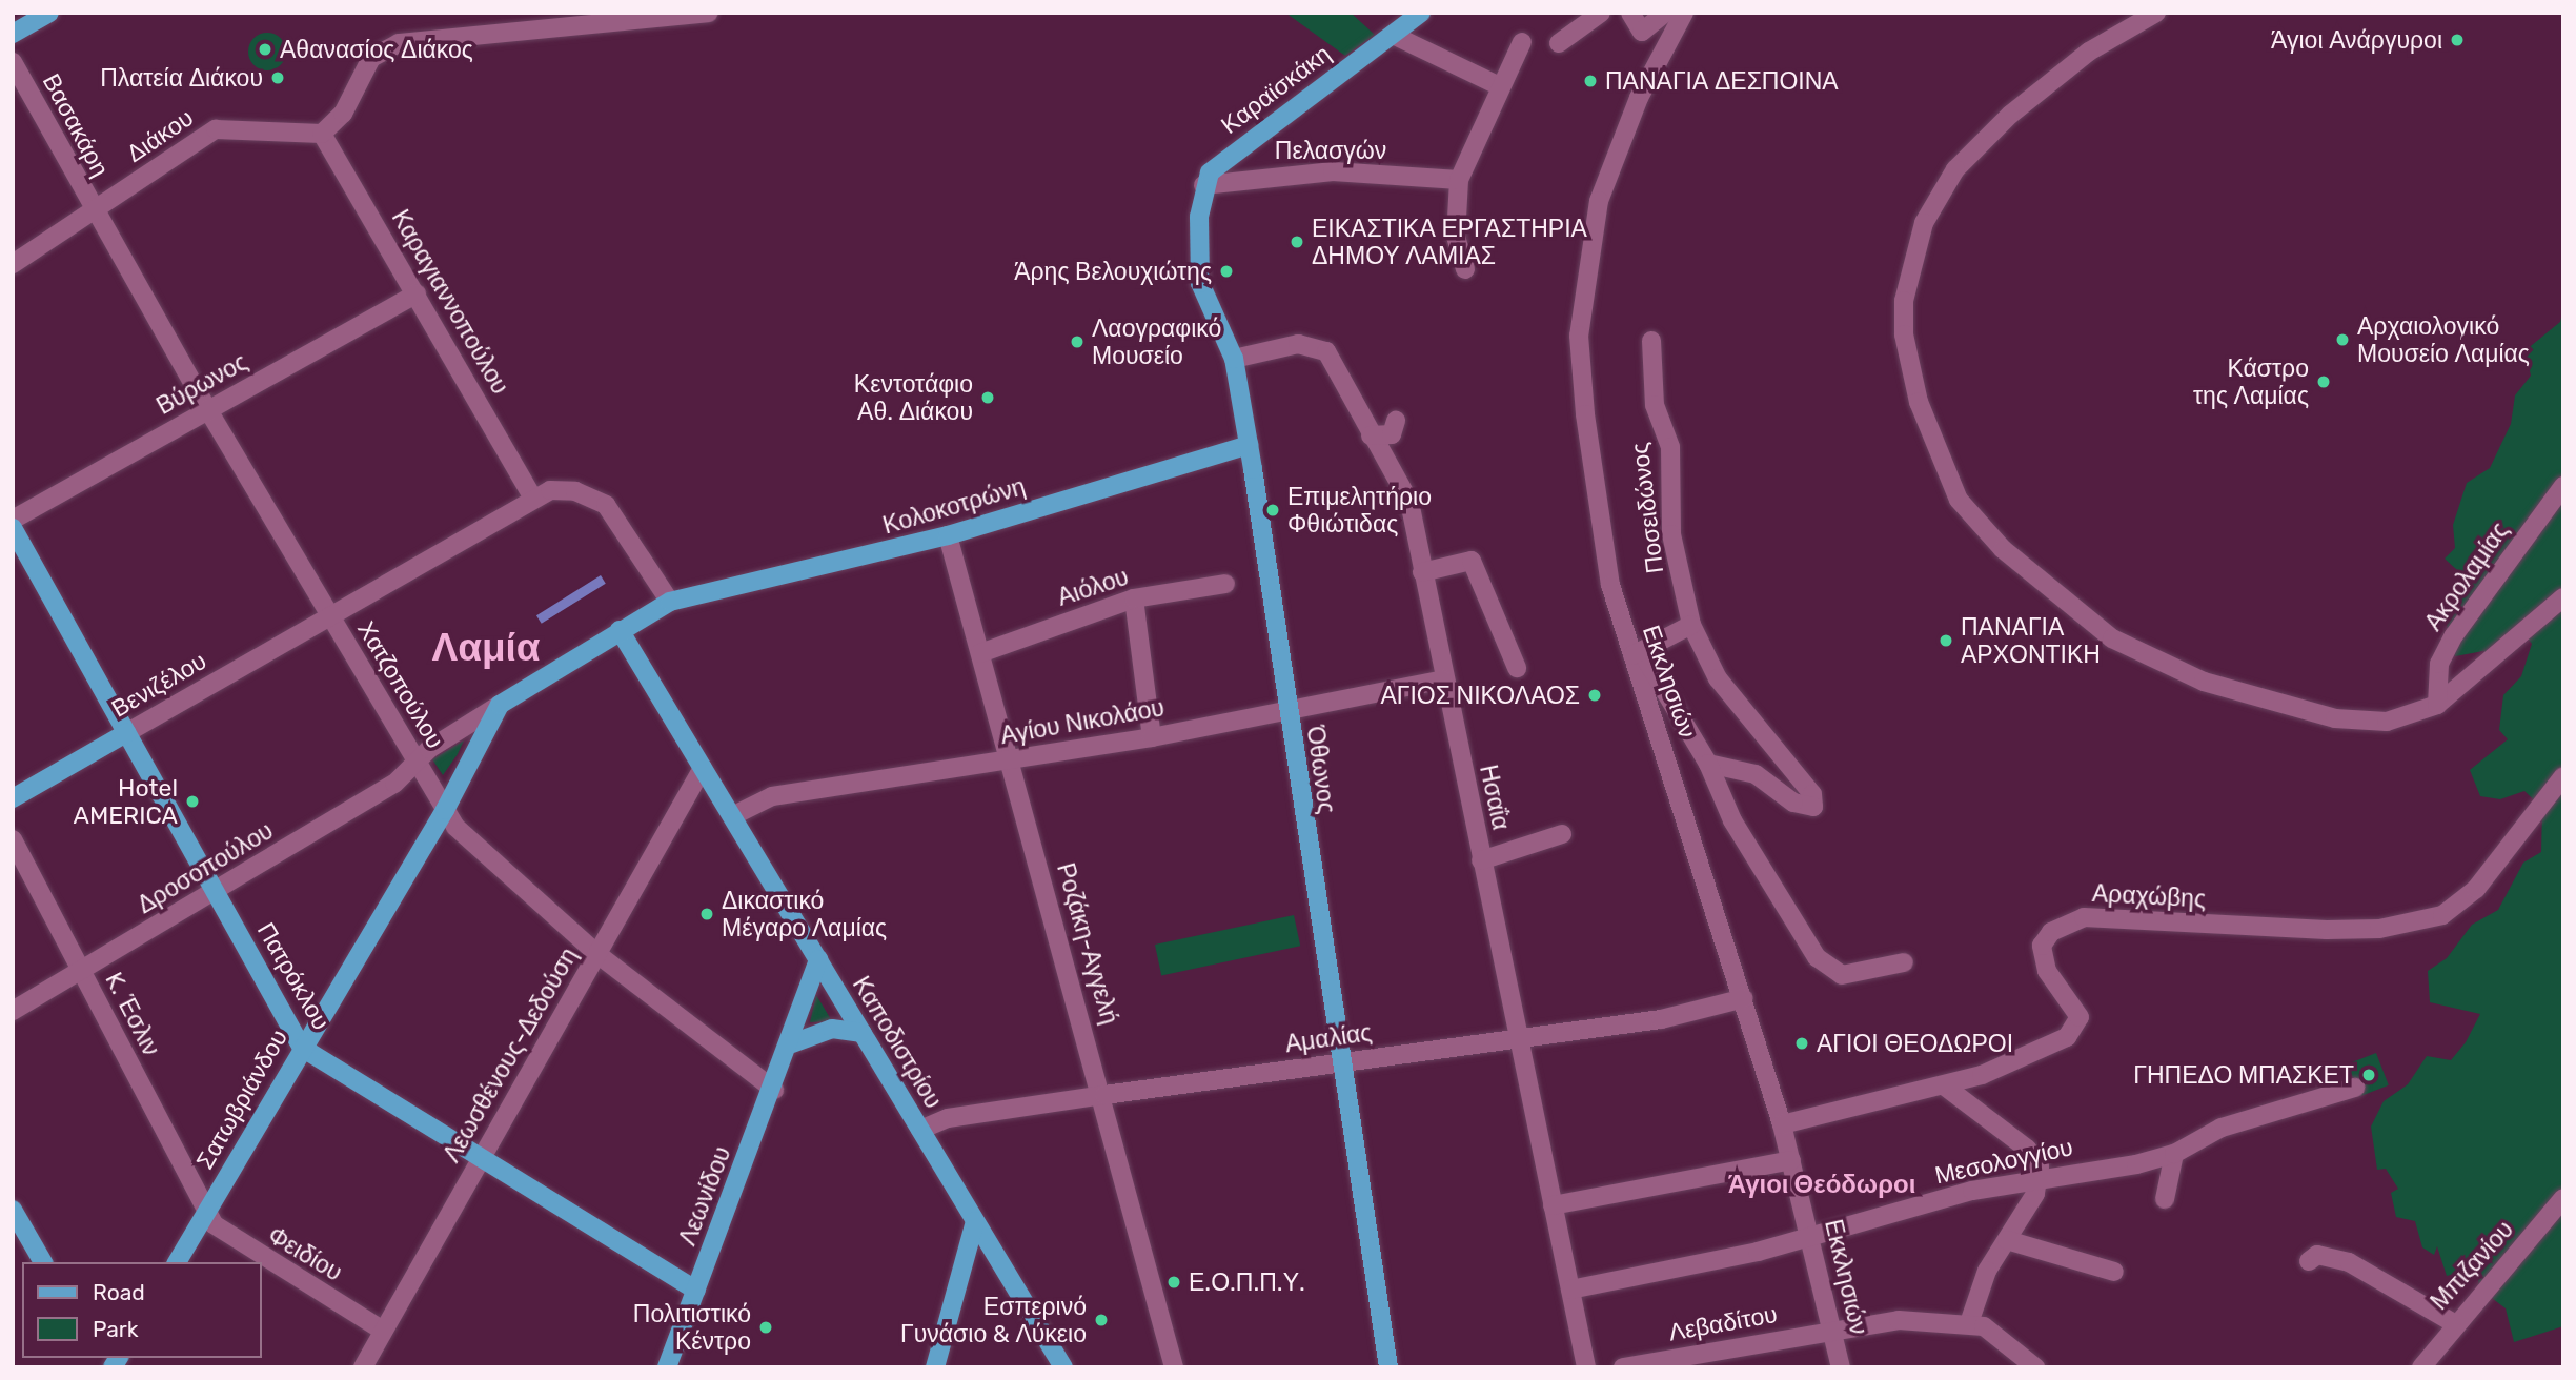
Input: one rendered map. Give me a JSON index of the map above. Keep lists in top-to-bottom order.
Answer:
{
  "streets": {
    "main road": [
      "Καραϊσκάκη",
      "Κολοκοτρώνη",
      "Βενιζέλου",
      "Όθωνος",
      "Πατρόκλου",
      "Καποδιστρίου",
      "Σατωβριάνδου",
      "Λεωνίδου"
    ],
    "street": [
      "Βασακάρη",
      "Διάκου",
      "Πελασγών",
      "Καραγιαννοπούλου",
      "Βύρωνος",
      "Ποσειδώνος",
      "Ακρολαμίας",
      "Αιόλου",
      "Εκκλησιών",
      "Χατζοπούλου",
      "Αγίου Νικολάου",
      "Ησαΐα",
      "Δροσοπούλου",
      "Αραχώβης",
      "Ροζάκη-Αγγελή",
      "K. Έσλιν",
      "Αμαλίας",
      "Λεωσθένους-Δεδούση",
      "Μεσολογγίου",
      "Φειδίου",
      "Μπιζανίου",
      "Λεβαδίτου"
    ]
  },
  "crossings": [
    ["Καραϊσκάκη", "Πελασγών"],
    ["Καραϊσκάκη", "Όθωνος"],
    ["Βασακάρη", "Διάκου"],
    ["Βασακάρη", "Χατζοπούλου"],
    ["Διάκου", "Καραγιαννοπούλου"],
    ["Διάκου", "Χατζοπούλου"],
    ["Πελασγών", "Όθωνος"],
    ["Καραγιαννοπούλου", "Βύρωνος"],
    ["Καραγιαννοπούλου", "Βενιζέλου"],
    ["Βύρωνος", "Χατζοπούλου"],
    ["Κολοκοτρώνη", "Όθωνος"],
    ["Κολοκοτρώνη", "Δροσοπούλου"],
    ["Κολοκοτρώνη", "Ροζάκη-Αγγελή"],
    ["Κολοκοτρώνη", "Καποδιστρίου"],
    ["Κολοκοτρώνη", "Σατωβριάνδου"],
    ["Αιόλου", "Ροζάκη-Αγγελή"],
    ["Εκκλησιών", "Αραχώβης"],
    ["Εκκλησιών", "Αμαλίας"],
    ["Εκκλησιών", "Μεσολογγίου"],
    ["Εκκλησιών", "Λεβαδίτου"],
    ["Βενιζέλου", "Χατζοπούλου"],
    ["Βενιζέλου", "Πατρόκλου"],
    ["Χατζοπούλου", "Δροσοπούλου"],
    ["Χατζοπούλου", "Λεωσθένους-Δεδούση"],
    ["Χατζοπούλου", "Σατωβριάνδου"],
    ["Χατζοπούλου", "Λεωνίδου"],
    ["Αγίου Νικολάου", "Όθωνος"],
    ["Αγίου Νικολάου", "Ησαΐα"],
    ["Αγίου Νικολάου", "Ροζάκη-Αγγελή"],
    ["Αγίου Νικολάου", "Καποδιστρίου"],
    ["Όθωνος", "Ησαΐα"],
    ["Όθωνος", "Αμαλίας"],
    ["Ησαΐα", "Αμαλίας"],
    ["Ησαΐα", "Μεσολογγίου"],
    ["Δροσοπούλου", "Πατρόκλου"],
    ["Δροσοπούλου", "K. Έσλιν"],
    ["Δροσοπούλου", "Σατωβριάνδου"],
    ["Ροζάκη-Αγγελή", "Αμαλίας"],
    ["Πατρόκλου", "Λεωσθένους-Δεδούση"],
    ["Πατρόκλου", "Σατωβριάνδου"],
    ["Πατρόκλου", "Λεωνίδου"],
    ["K. Έσλιν", "Σατωβριάνδου"],
    ["K. Έσλιν", "Φειδίου"],
    ["Αμαλίας", "Καποδιστρίου"],
    ["Καποδιστρίου", "Λεωσθένους-Δεδούση"],
    ["Καποδιστρίου", "Λεωνίδου"],
    ["Λεωσθένους-Δεδούση", "Φειδίου"],
    ["Σατωβριάνδου", "Φειδίου"]
  ],
  "districts": ["Λαμία", "Άγιοι Θεόδωροι"],
  "places": [
    "Άγιοι Ανάργυροι",
    "Αθανασίος Διάκος",
    "Πλατεία Διάκου",
    "ΠΑΝΑΓΙΑ ΔΕΣΠΟΙΝΑ",
    "ΕΙΚΑΣΤΙΚΑ ΕΡΓΑΣΤΗΡΙΑ ΔΗΜΟΥ ΛΑΜΙΑΣ",
    "Άρης Βελουχιώτης",
    "Αρχαιολογικό Μουσείο Λαμίας",
    "Λαογραφικό Μουσείο",
    "Κάστρο της Λαμίας",
    "Κεντοτάφιο Αθ. Διάκου",
    "Επιμελητήριο Φθιώτιδας",
    "ΠΑΝΑΓΙΑ ΑΡΧΟΝΤΙΚΗ",
    "ΑΓΙΟΣ ΝΙΚΟΛΑΟΣ",
    "Hotel AMERICA",
    "Δικαστικό Μέγαρο Λαμίας",
    "ΑΓΙΟΙ ΘΕΟΔΩΡΟΙ",
    "ΓΗΠΕΔΟ ΜΠΑΣΚΕΤ",
    "Ε.Ο.Π.Π.Υ.",
    "Εσπερινό Γυνάσιο & Λύκειο",
    "Πολιτιστικό Κέντρο"
  ],
  "legend": ["Road", "Park"]
}
